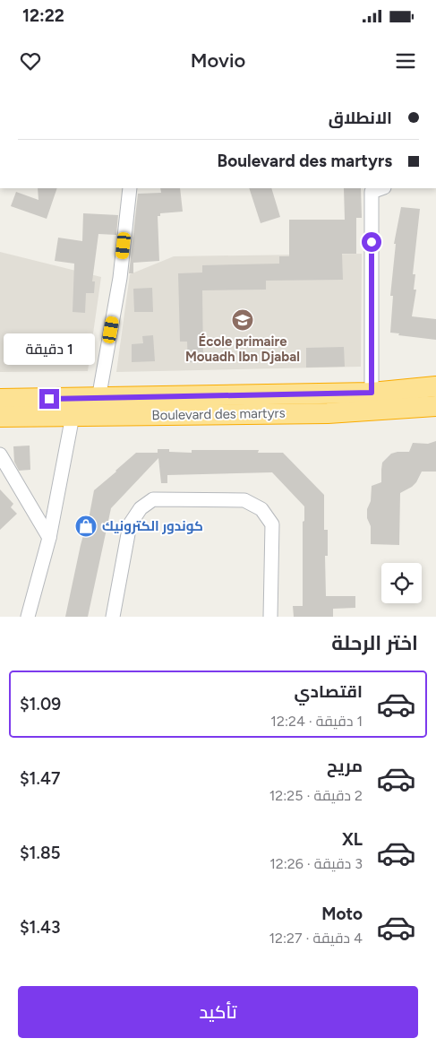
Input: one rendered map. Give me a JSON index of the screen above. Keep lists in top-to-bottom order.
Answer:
{
  "streets": {
    "highway": ["Boulevard des martyrs"]
  },
  "places": {
    "school or university": ["École primaire Mouadh Ibn Djabal"],
    "shop": ["كوندور الكترونيك"]
  },
  "page": {
    "status": "12:22",
    "header": "Movio",
    "banner": ["الانطلاق", "Boulevard des martyrs"],
    "bubble": "1 دقيقة",
    "heading": "اختر الرحلة",
    "list": [
      {
        "name": "اقتصادي",
        "note": "1 دقيقة · 12:24",
        "value": "$1.09"
      },
      {
        "name": "مريح",
        "note": "2 دقيقة · 12:25",
        "value": "$1.47"
      },
      {
        "name": "XL",
        "note": "3 دقيقة · 12:26",
        "value": "$1.85"
      },
      {
        "name": "Moto",
        "note": "4 دقيقة · 12:27",
        "value": "$1.43"
      }
    ],
    "buttons": "تأكيد"
  }
}
